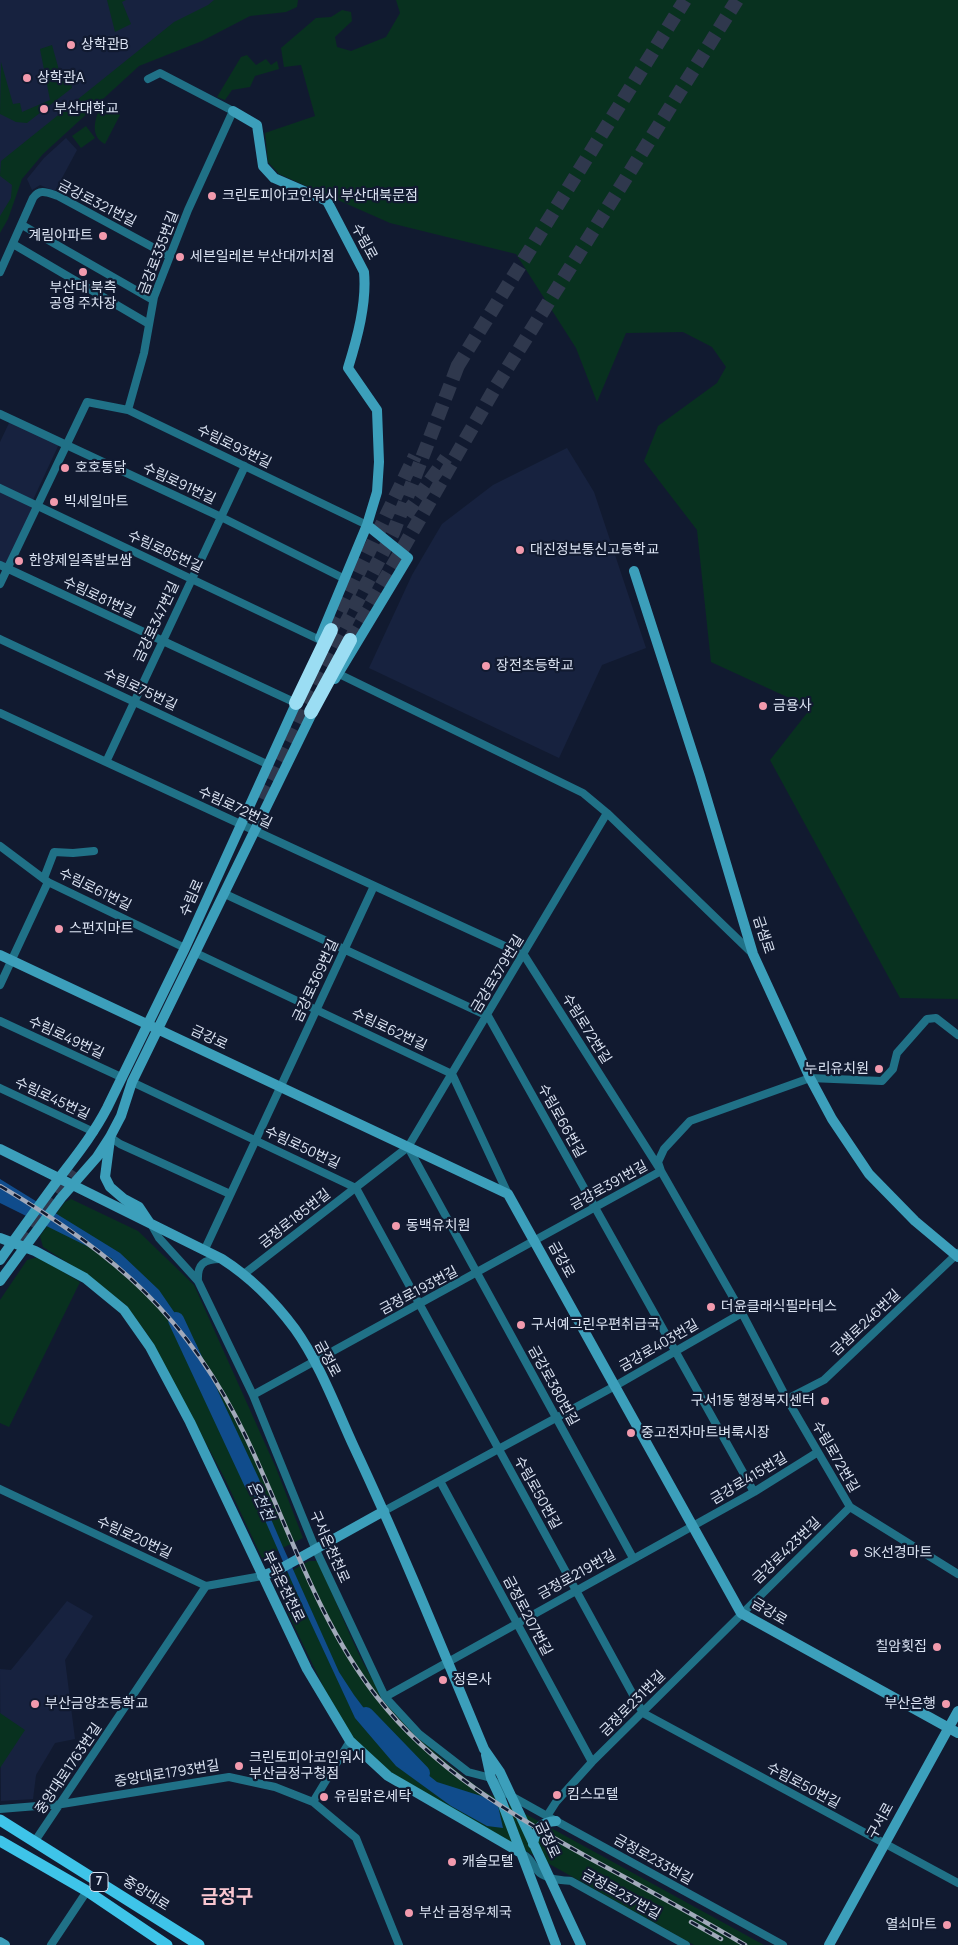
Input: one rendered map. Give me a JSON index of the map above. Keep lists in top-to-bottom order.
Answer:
{
  "streets": {
    "main road": [
      "수림로",
      "금샘로",
      "금강로",
      "금정로",
      "부곡온천천로",
      "구서로",
      "7",
      "중앙대로"
    ],
    "street": [
      "금강로321번길",
      "금강로335번길",
      "수림로93번길",
      "수림로91번길",
      "수림로85번길",
      "수림로81번길",
      "금강로347번길",
      "수림로75번길",
      "수림로72번길",
      "수림로61번길",
      "금강로379번길",
      "금강로369번길",
      "수림로62번길",
      "수림로49번길",
      "수림로45번길",
      "수림로66번길",
      "수림로50번길",
      "금강로391번길",
      "금정로185번길",
      "금정로193번길",
      "금샘로246번길",
      "금강로403번길",
      "금강로380번길",
      "금강로415번길",
      "수림로20번길",
      "구서온천천로",
      "금강로423번길",
      "금정로219번길",
      "금정로207번길",
      "금정로231번길",
      "중앙대로1763번길",
      "중앙대로1793번길",
      "금정로233번길",
      "금정로237번길"
    ]
  },
  "crossings": [
    ["금강로321번길", "금강로335번길"],
    ["수림로", "금강로335번길"],
    ["수림로", "수림로93번길"],
    ["수림로", "수림로91번길"],
    ["수림로", "수림로85번길"],
    ["수림로", "수림로81번길"],
    ["수림로", "수림로75번길"],
    ["수림로", "수림로72번길"],
    ["수림로", "수림로61번길"],
    ["수림로", "수림로62번길"],
    ["수림로", "수림로49번길"],
    ["수림로", "금강로"],
    ["수림로", "수림로45번길"],
    ["수림로", "수림로50번길"],
    ["수림로", "금정로"],
    ["수림로", "부곡온천천로"],
    ["금강로335번길", "수림로93번길"],
    ["수림로93번길", "수림로91번길"],
    ["수림로93번길", "금강로347번길"],
    ["수림로91번길", "금강로347번길"],
    ["수림로85번길", "금강로347번길"],
    ["수림로81번길", "금강로347번길"],
    ["금강로347번길", "수림로75번길"],
    ["금강로347번길", "수림로72번길"],
    ["수림로72번길", "금강로379번길"],
    ["수림로72번길", "금강로369번길"],
    ["수림로72번길", "금강로391번길"],
    ["수림로72번길", "금샘로246번길"],
    ["수림로72번길", "금강로403번길"],
    ["수림로72번길", "금강로415번길"],
    ["수림로72번길", "금강로423번길"],
    ["금샘로", "금강로391번길"],
    ["금샘로", "금샘로246번길"],
    ["금강로379번길", "수림로62번길"],
    ["금강로379번길", "금강로"],
    ["금강로379번길", "수림로66번길"],
    ["금강로379번길", "금정로185번길"],
    ["금강로379번길", "금강로380번길"],
    ["금강로369번길", "수림로62번길"],
    ["금강로369번길", "금강로"],
    ["금강로", "금강로391번길"],
    ["금강로", "금정로185번길"],
    ["금강로", "금정로193번길"],
    ["금강로", "금강로403번길"],
    ["금강로", "금강로380번길"],
    ["금강로", "금강로415번길"],
    ["금강로", "금강로423번길"],
    ["금강로", "금정로219번길"],
    ["금강로", "금정로231번길"],
    ["금강로", "구서로"],
    ["수림로66번길", "금강로391번길"],
    ["수림로66번길", "금강로403번길"],
    ["수림로66번길", "금강로415번길"],
    ["수림로50번길", "금정로185번길"],
    ["수림로50번길", "금정로193번길"],
    ["수림로50번길", "금정로219번길"],
    ["수림로50번길", "금정로231번길"],
    ["수림로50번길", "구서로"],
    ["금강로391번길", "금정로193번길"],
    ["금정로185번길", "금정로"],
    ["금정로185번길", "금강로380번길"],
    ["금정로193번길", "금정로"],
    ["금정로193번길", "금강로380번길"],
    ["금정로193번길", "구서온천천로"],
    ["금정로", "구서온천천로"],
    ["금정로", "금정로219번길"],
    ["금정로", "부곡온천천로"],
    ["금정로", "금정로233번길"],
    ["금정로", "금정로237번길"],
    ["금강로380번길", "금정로219번길"],
    ["금강로415번길", "금정로219번길"],
    ["수림로20번길", "중앙대로1763번길"],
    ["구서온천천로", "금정로219번길"],
    ["금강로423번길", "금정로231번길"],
    ["금정로219번길", "금정로207번길"],
    ["금정로207번길", "금정로231번길"],
    ["금정로231번길", "금정로233번길"],
    ["중앙대로1763번길", "중앙대로1793번길"],
    ["중앙대로1763번길", "중앙대로"]
  ],
  "districts": ["금정구"],
  "water": ["온천천"],
  "places": [
    "상학관B",
    "상학관A",
    "부산대학교",
    "크린토피아코인워시 부산대북문점",
    "계림아파트",
    "세븐일레븐 부산대까치점",
    "부산대 북측 공영 주차장",
    "호호통닭",
    "빅세일마트",
    "대진정보통신고등학교",
    "한양제일족발보쌈",
    "장전초등학교",
    "금용사",
    "스펀지마트",
    "누리유치원",
    "동백유치원",
    "더윤클래식필라테스",
    "구서예그린우편취급국",
    "구서1동 행정복지센터",
    "중고전자마트벼룩시장",
    "SK선경마트",
    "칠암횟집",
    "정은사",
    "부산금양초등학교",
    "부산은행",
    "크린토피아코인워시 부산금정구청점",
    "킴스모텔",
    "유림맑은세탁",
    "캐슬모텔",
    "부산 금정우체국",
    "열쇠마트"
  ]
}
